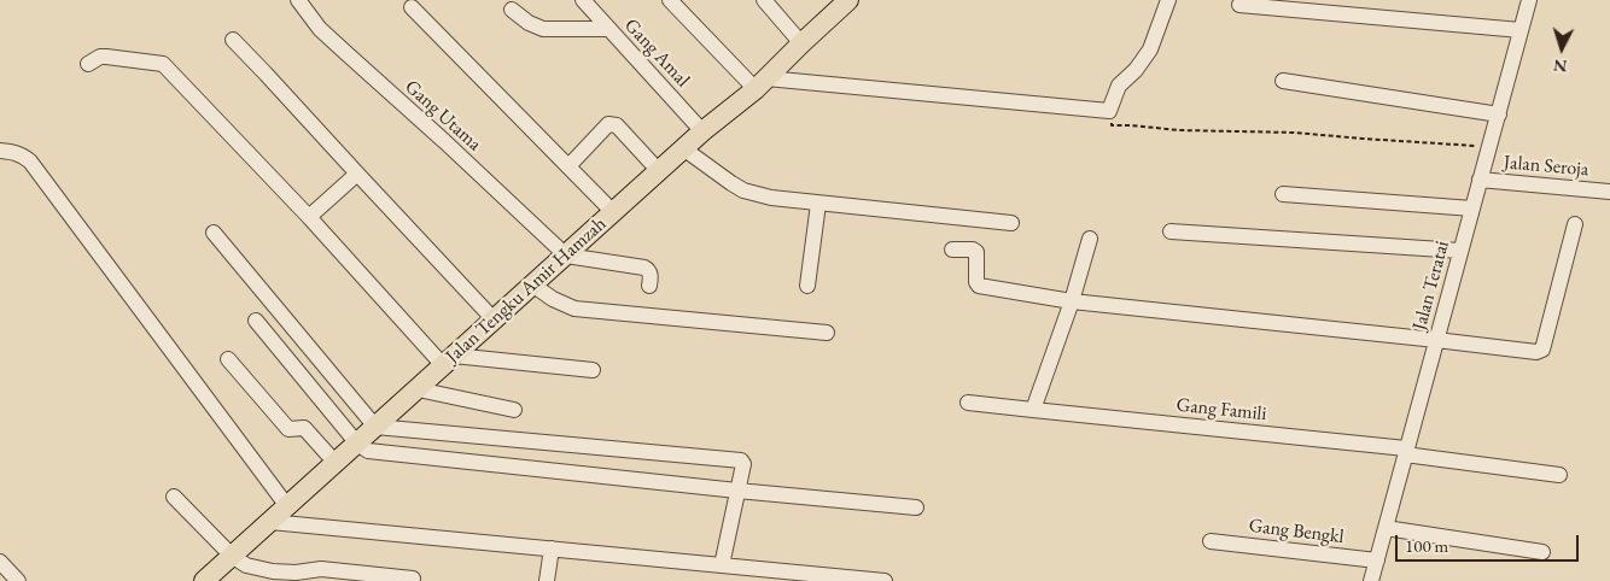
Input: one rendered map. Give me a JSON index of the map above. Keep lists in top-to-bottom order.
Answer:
{
  "streets": {
    "main road": ["Jalan Tengku Amir Hamzah"],
    "street": [
      "Gang Amal",
      "Gang Utama",
      "Jalan Seroja",
      "Jalan Teratai",
      "Gang Famili",
      "Gang Bengkl"
    ]
  },
  "crossings": [
    ["Gang Amal", "Jalan Tengku Amir Hamzah"],
    ["Gang Utama", "Jalan Tengku Amir Hamzah"],
    ["Jalan Seroja", "Jalan Teratai"],
    ["Jalan Teratai", "Gang Famili"],
    ["Jalan Teratai", "Gang Bengkl"]
  ],
  "scale_bar": "100 m",
  "north": "bottom"
}
